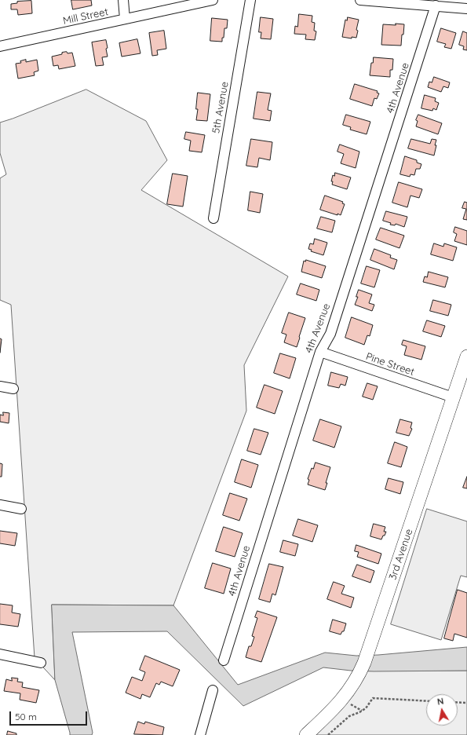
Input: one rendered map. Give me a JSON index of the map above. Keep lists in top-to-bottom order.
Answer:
{
  "streets": {
    "main road": ["3rd Avenue"],
    "street": [
      "Mill Street",
      "4th Avenue",
      "5th Avenue",
      "Pine Street"
    ]
  },
  "crossings": [
    ["4th Avenue", "Pine Street"],
    ["Pine Street", "3rd Avenue"]
  ],
  "scale_bar": "50 m",
  "north": "top"
}
